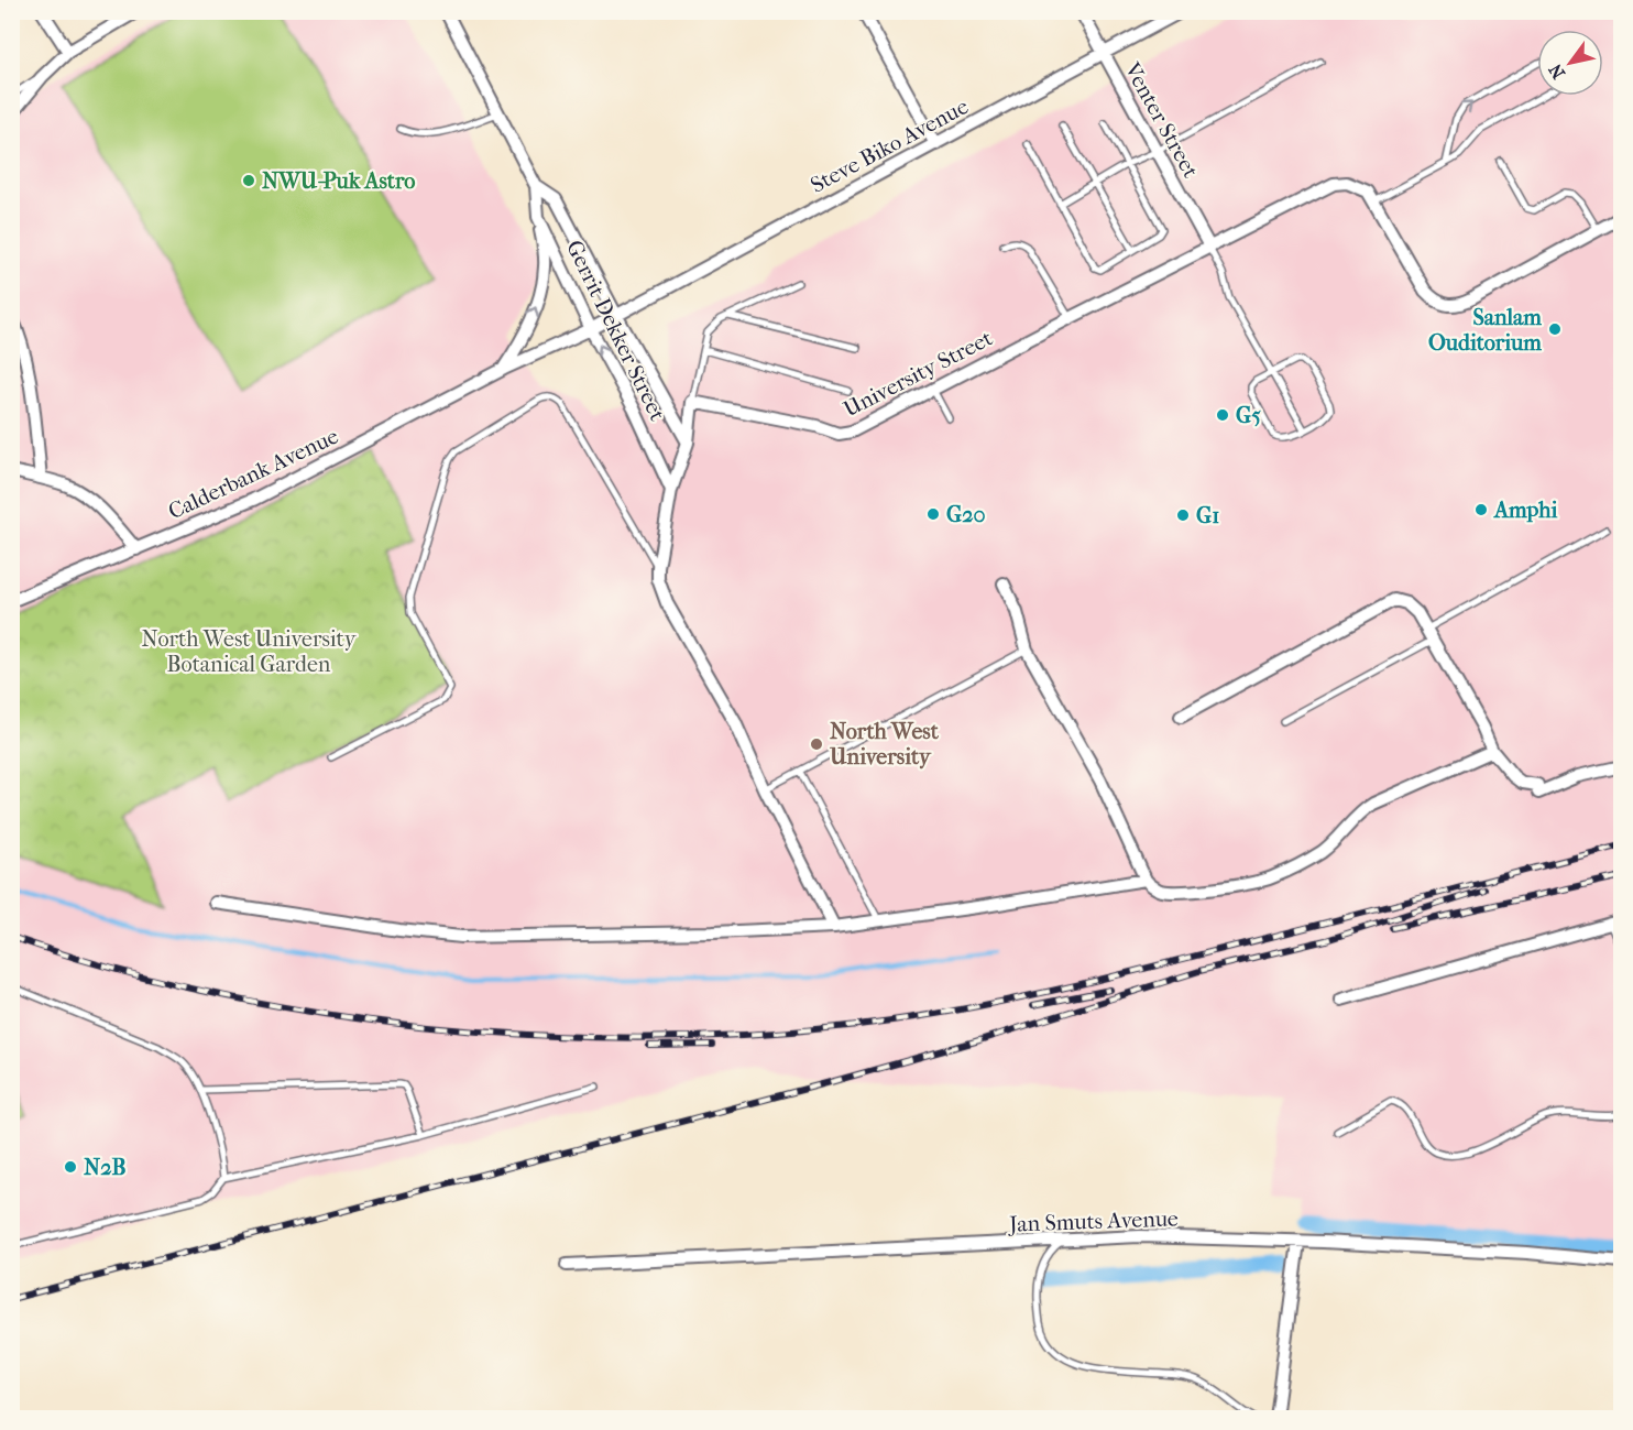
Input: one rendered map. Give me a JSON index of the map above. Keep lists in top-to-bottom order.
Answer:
{
  "streets": {
    "street": [
      "Venter Street",
      "Steve Biko Avenue",
      "Gerrit Dekker Street",
      "University Street",
      "Calderbank Avenue",
      "Jan Smuts Avenue"
    ]
  },
  "crossings": [
    ["Venter Street", "Steve Biko Avenue"],
    ["Venter Street", "University Street"],
    ["Steve Biko Avenue", "Gerrit Dekker Street"],
    ["Steve Biko Avenue", "Calderbank Avenue"],
    ["Gerrit Dekker Street", "Calderbank Avenue"]
  ],
  "parks": ["North West University Botanical Garden"],
  "places": [
    "NWU-Puk Astro",
    "Sanlam Ouditorium",
    "G5",
    "Amphi",
    "G20",
    "G1",
    "North West University",
    "N2B"
  ],
  "north": "bottom left"
}
